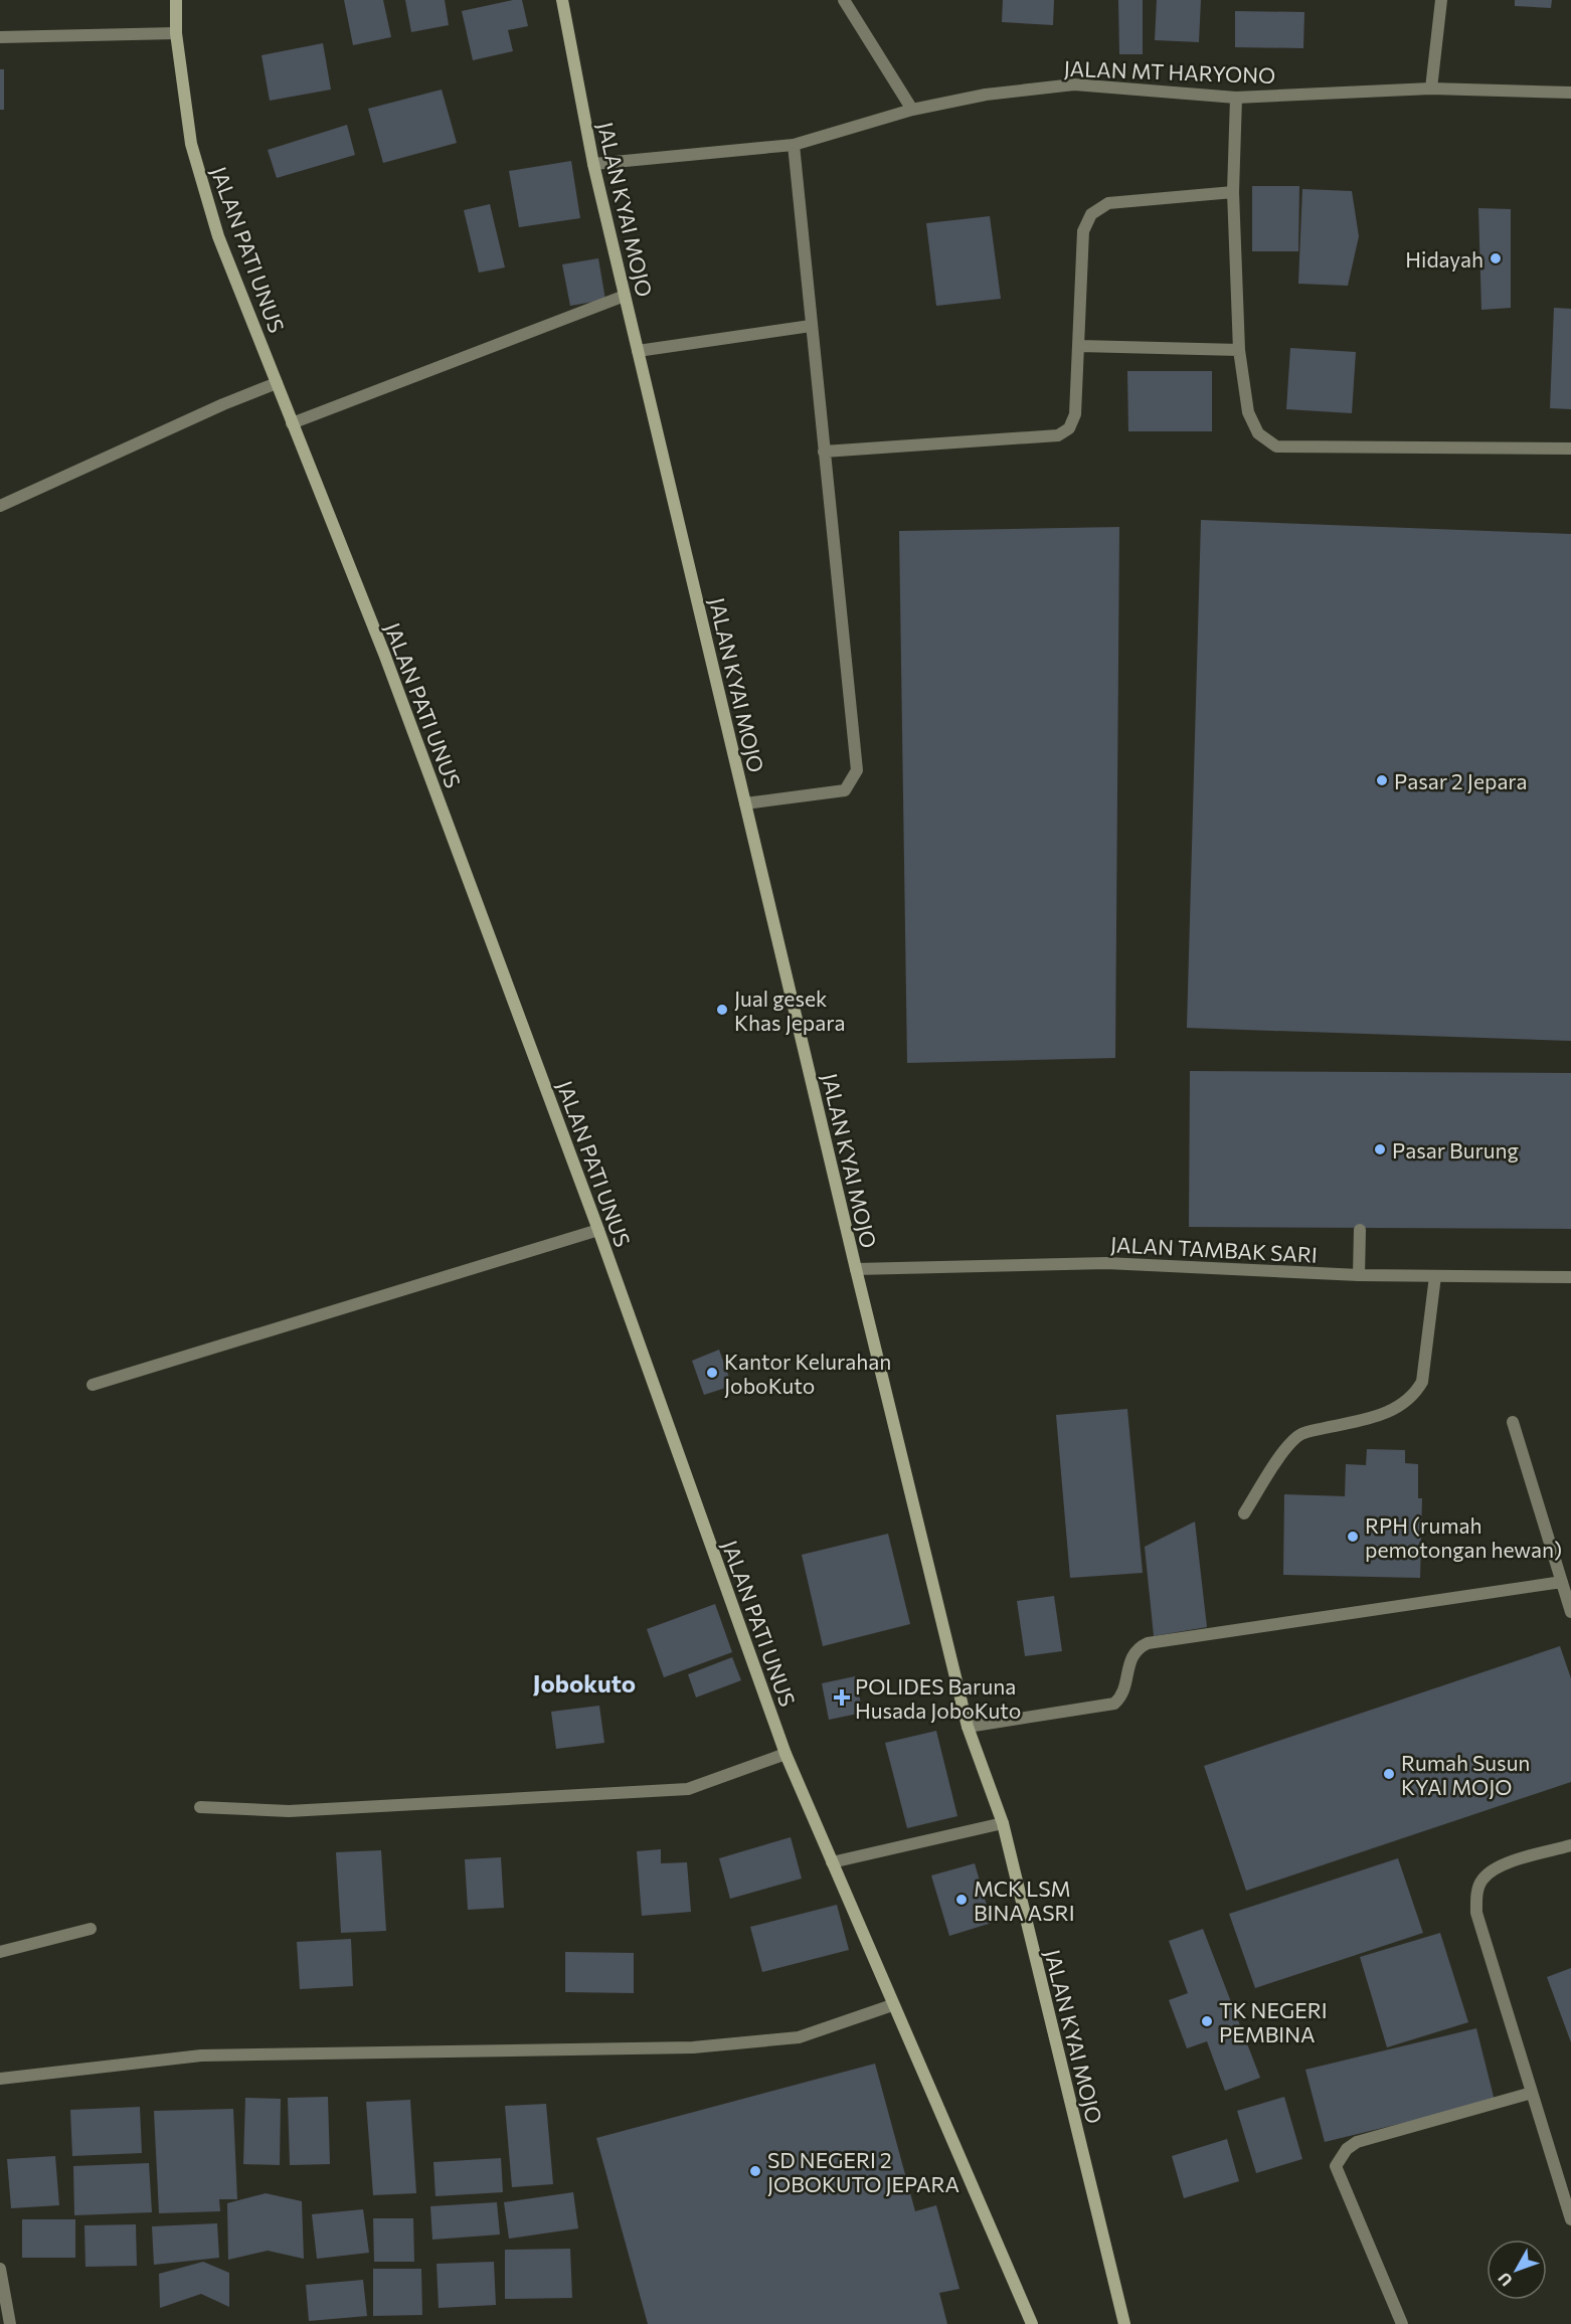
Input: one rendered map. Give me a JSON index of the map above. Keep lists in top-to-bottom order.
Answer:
{
  "streets": {
    "street": [
      "JALAN MT HARYONO",
      "JALAN KYAI MOJO",
      "JALAN PATI UNUS",
      "JALAN TAMBAK SARI"
    ]
  },
  "crossings": [
    ["JALAN MT HARYONO", "JALAN KYAI MOJO"],
    ["JALAN KYAI MOJO", "JALAN TAMBAK SARI"]
  ],
  "districts": ["Jobokuto"],
  "places": {
    "other": [
      "Hidayah",
      "Pasar 2 Jepara",
      "Jual gesek Khas Jepara",
      "Pasar Burung",
      "Kantor Kelurahan JoboKuto",
      "RPH (rumah pemotongan hewan)",
      "Rumah Susun KYAI MOJO",
      "MCK LSM BINA ASRI",
      "TK NEGERI PEMBINA",
      "SD NEGERI 2 JOBOKUTO JEPARA"
    ],
    "health": ["POLIDES Baruna Husada JoboKuto"]
  },
  "north": "bottom left"
}
